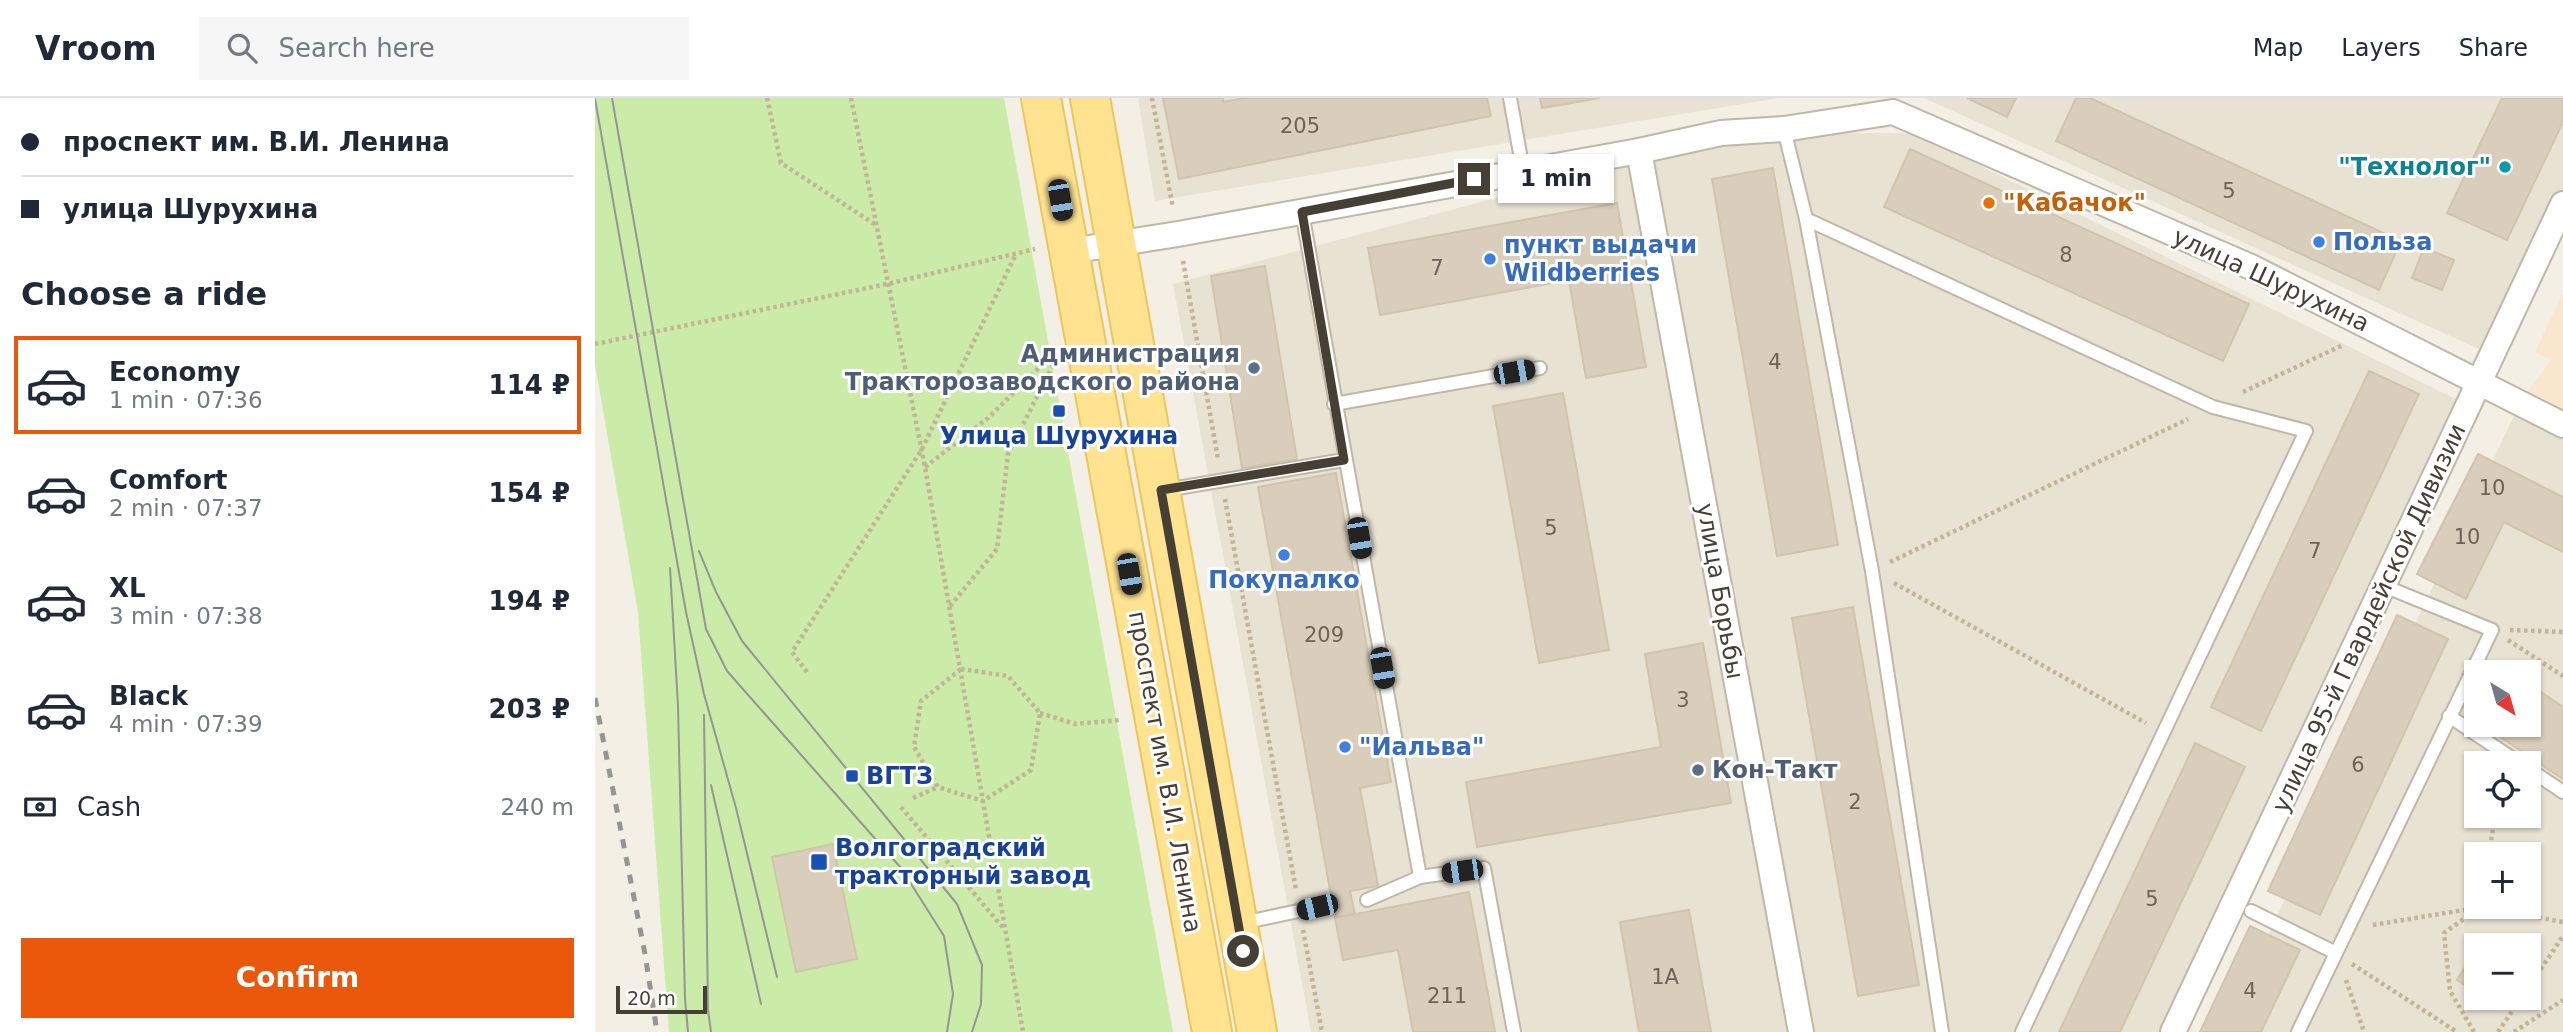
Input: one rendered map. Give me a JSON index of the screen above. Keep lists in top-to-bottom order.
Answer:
{
  "streets": {
    "main road": ["проспект им. В.И. Ленина"],
    "street": ["улица Шурухина", "улица Борьбы", "улица 95-й Гвардейской Дивизии"]
  },
  "crossings": [
    ["улица Шурухина", "улица Борьбы"],
    ["улица Шурухина", "улица 95-й Гвардейской Дивизии"],
    ["улица Шурухина", "проспект им. В.И. Ленина"]
  ],
  "places": {
    "other": [
      "\"Технолог\"",
      "\"Кабачок\"",
      "Польза",
      "пункт выдачи Wildberries",
      "Администрация Тракторозаводского района",
      "Покупалко",
      "\"Иальва\"",
      "Кон-Такт"
    ],
    "transit": ["Улица Шурухина", "ВГТЗ", "Волгоградский тракторный завод"]
  },
  "house_numbers": [
    "205",
    "5",
    "8",
    "7",
    "4",
    "10",
    "5",
    "10",
    "7",
    "209",
    "3",
    "6",
    "2",
    "5",
    "1А",
    "4",
    "211"
  ],
  "scale_bar": "20 m",
  "north": "bottom right",
  "page": {
    "header": "Vroom",
    "search": "Search here",
    "nav": ["Map", "Layers", "Share"],
    "banner": ["проспект им. В.И. Ленина", "улица Шурухина"],
    "bubble": "1 min",
    "heading": "Choose a ride",
    "list": [
      {
        "name": "Economy",
        "note": "1 min · 07:36",
        "value": "114 ₽"
      },
      {
        "name": "Comfort",
        "note": "2 min · 07:37",
        "value": "154 ₽"
      },
      {
        "name": "XL",
        "note": "3 min · 07:38",
        "value": "194 ₽"
      },
      {
        "name": "Black",
        "note": "4 min · 07:39",
        "value": "203 ₽"
      }
    ],
    "map_buttons": ["+", "−"],
    "pay": ["Cash", "240 m"],
    "buttons": "Confirm",
    "scale": "20 m"
  }
}
